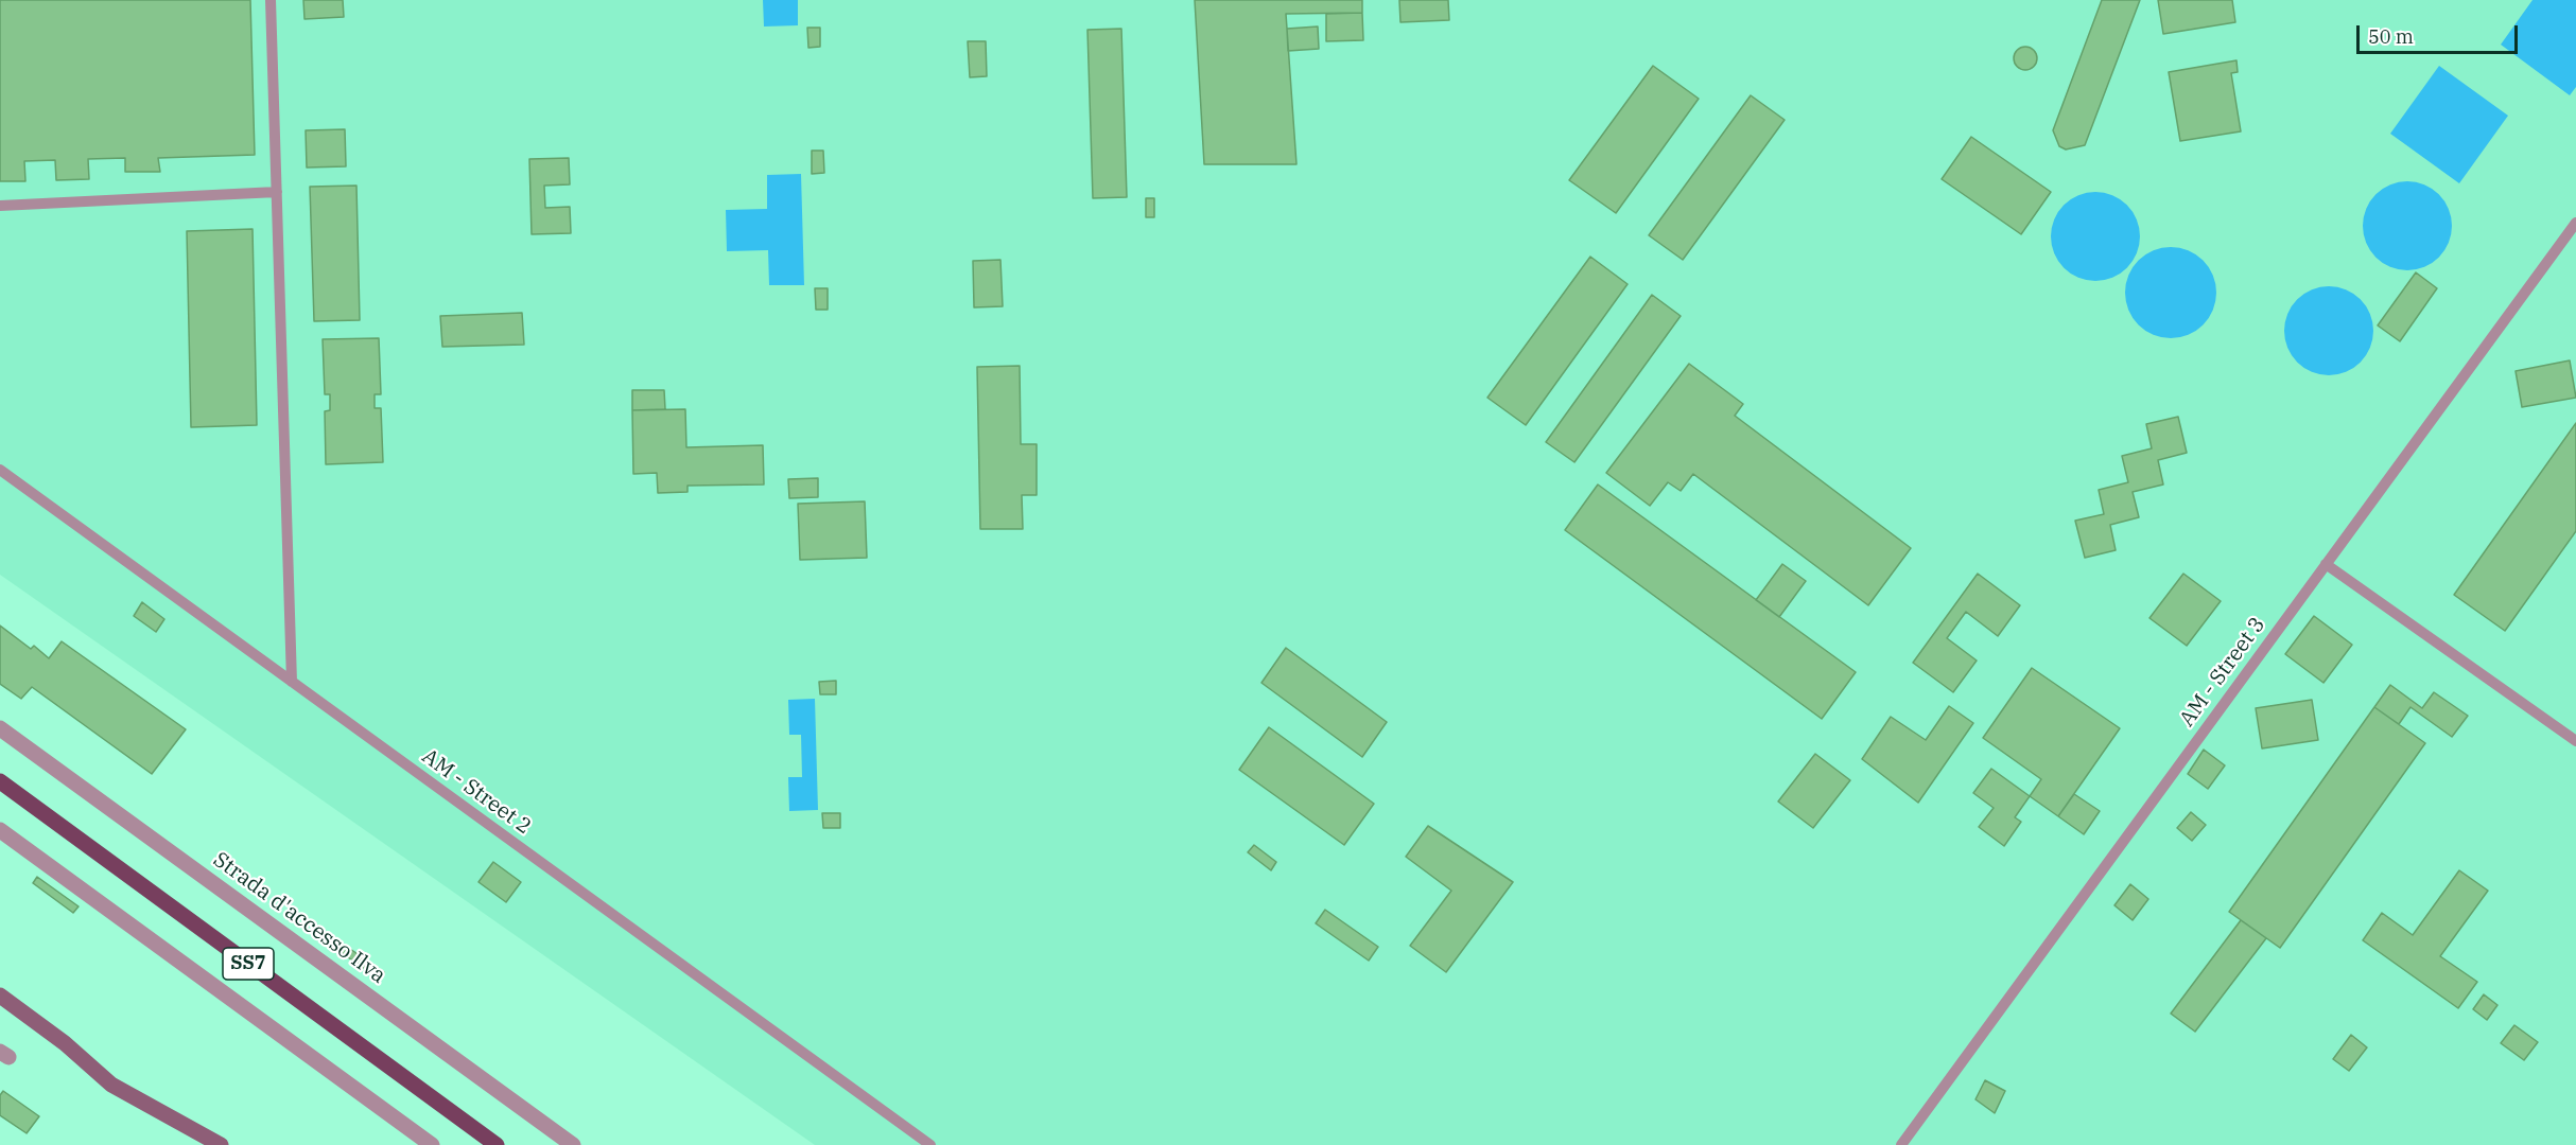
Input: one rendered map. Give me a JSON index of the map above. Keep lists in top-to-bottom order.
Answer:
{
  "streets": {
    "main road": ["SS7"],
    "street": ["Strada d'accesso Ilva"],
    "lane": ["AM - Street 3", "AM - Street 2"]
  },
  "scale_bar": "50 m"
}
